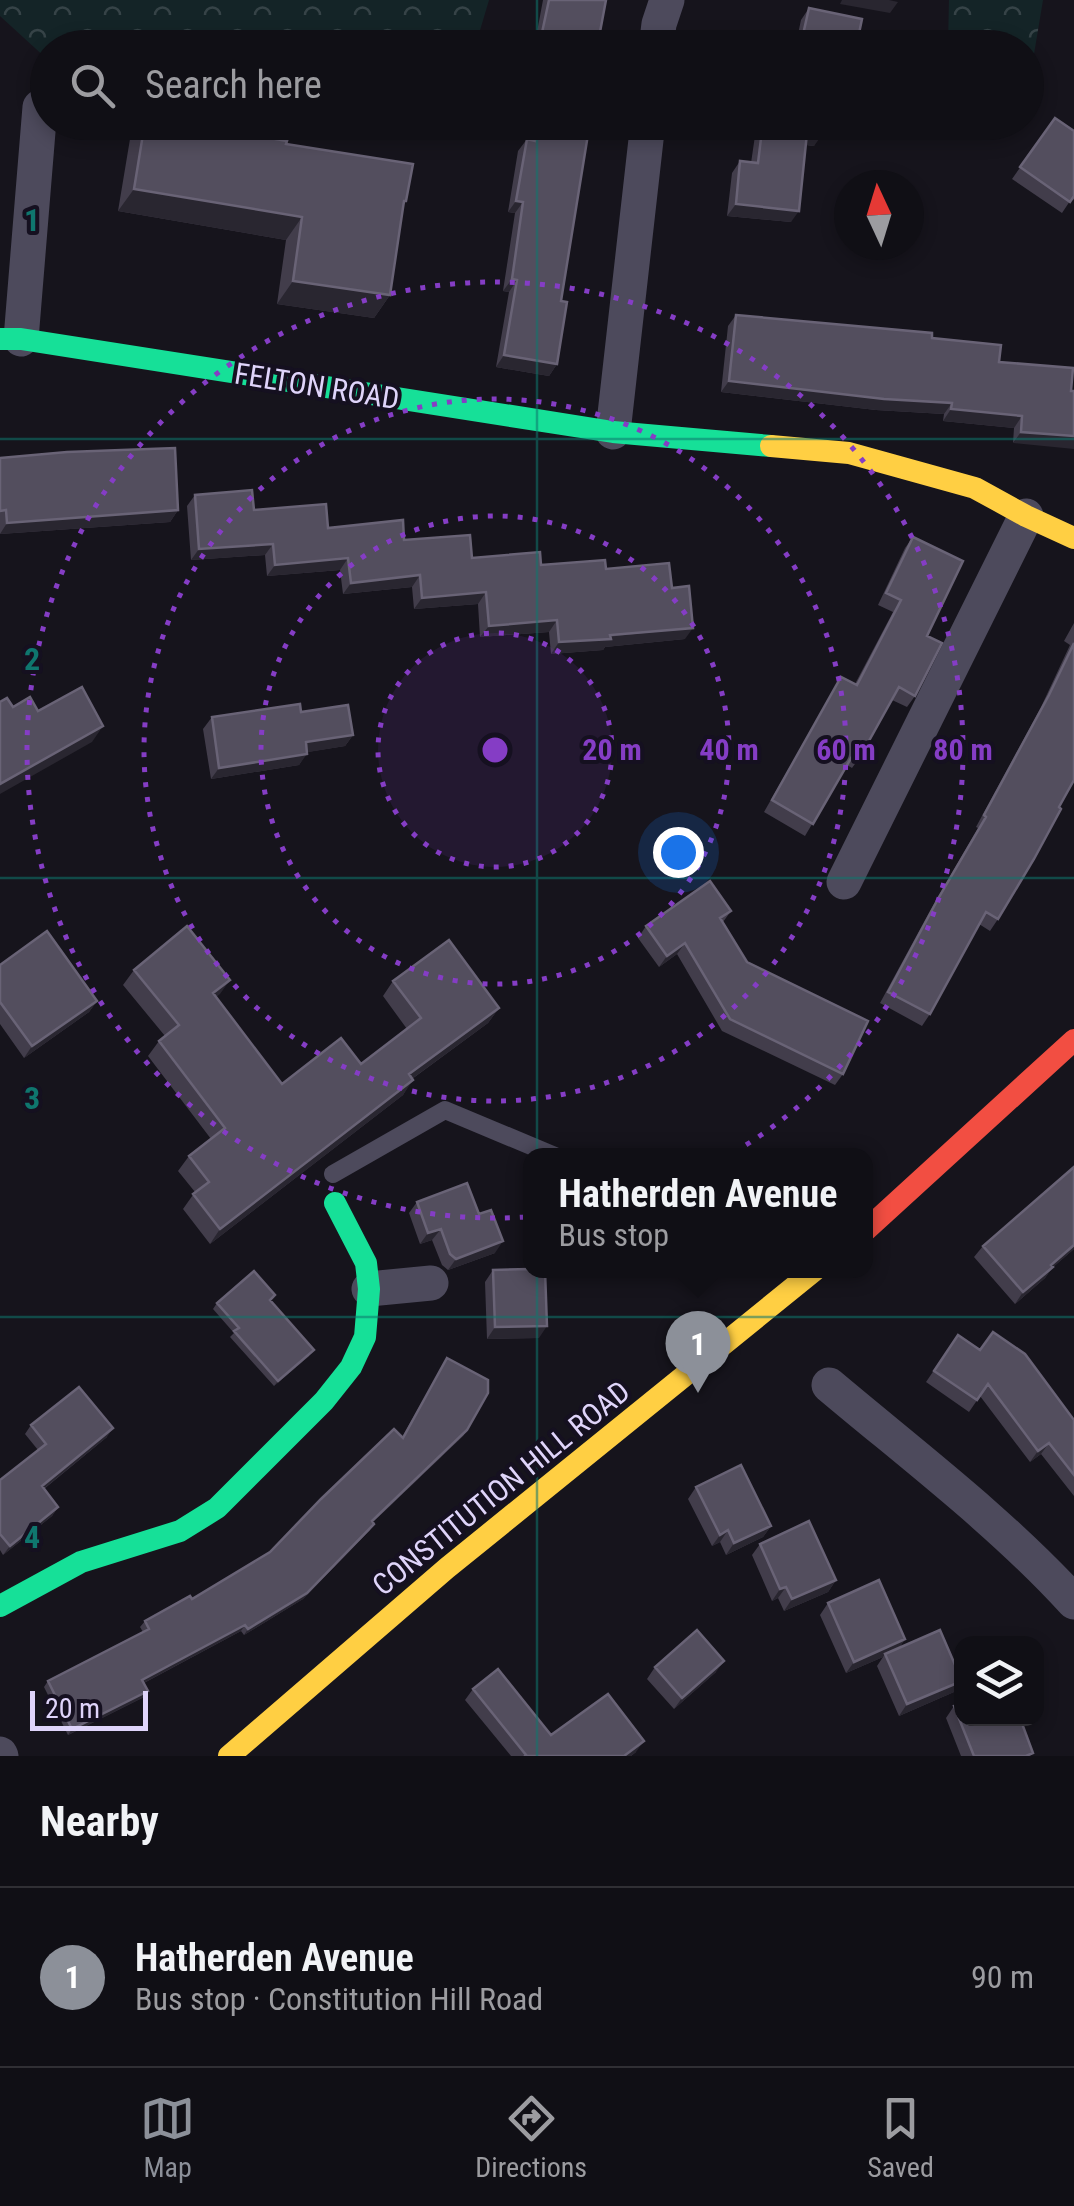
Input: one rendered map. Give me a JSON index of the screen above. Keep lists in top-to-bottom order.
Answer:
{
  "streets": {
    "street": ["FELTON ROAD", "CONSTITUTION HILL ROAD"]
  },
  "scale_bar": "20 m",
  "north": "top",
  "page": {
    "search": "Search here",
    "popup": ["Hatherden Avenue", "Bus stop"],
    "pins": "1",
    "scale": "20 m",
    "heading": "Nearby",
    "list": [
      {
        "mark": "1",
        "name": "Hatherden Avenue",
        "note": "Bus stop · Constitution Hill Road",
        "value": "90 m"
      }
    ],
    "nav": ["Map", "Directions", "Saved"]
  },
  "grid": {
    "rows": [
      "1",
      "2",
      "3",
      "4"
    ]
  },
  "rings": [
    "20 m",
    "40 m",
    "60 m",
    "80 m"
  ]
}
